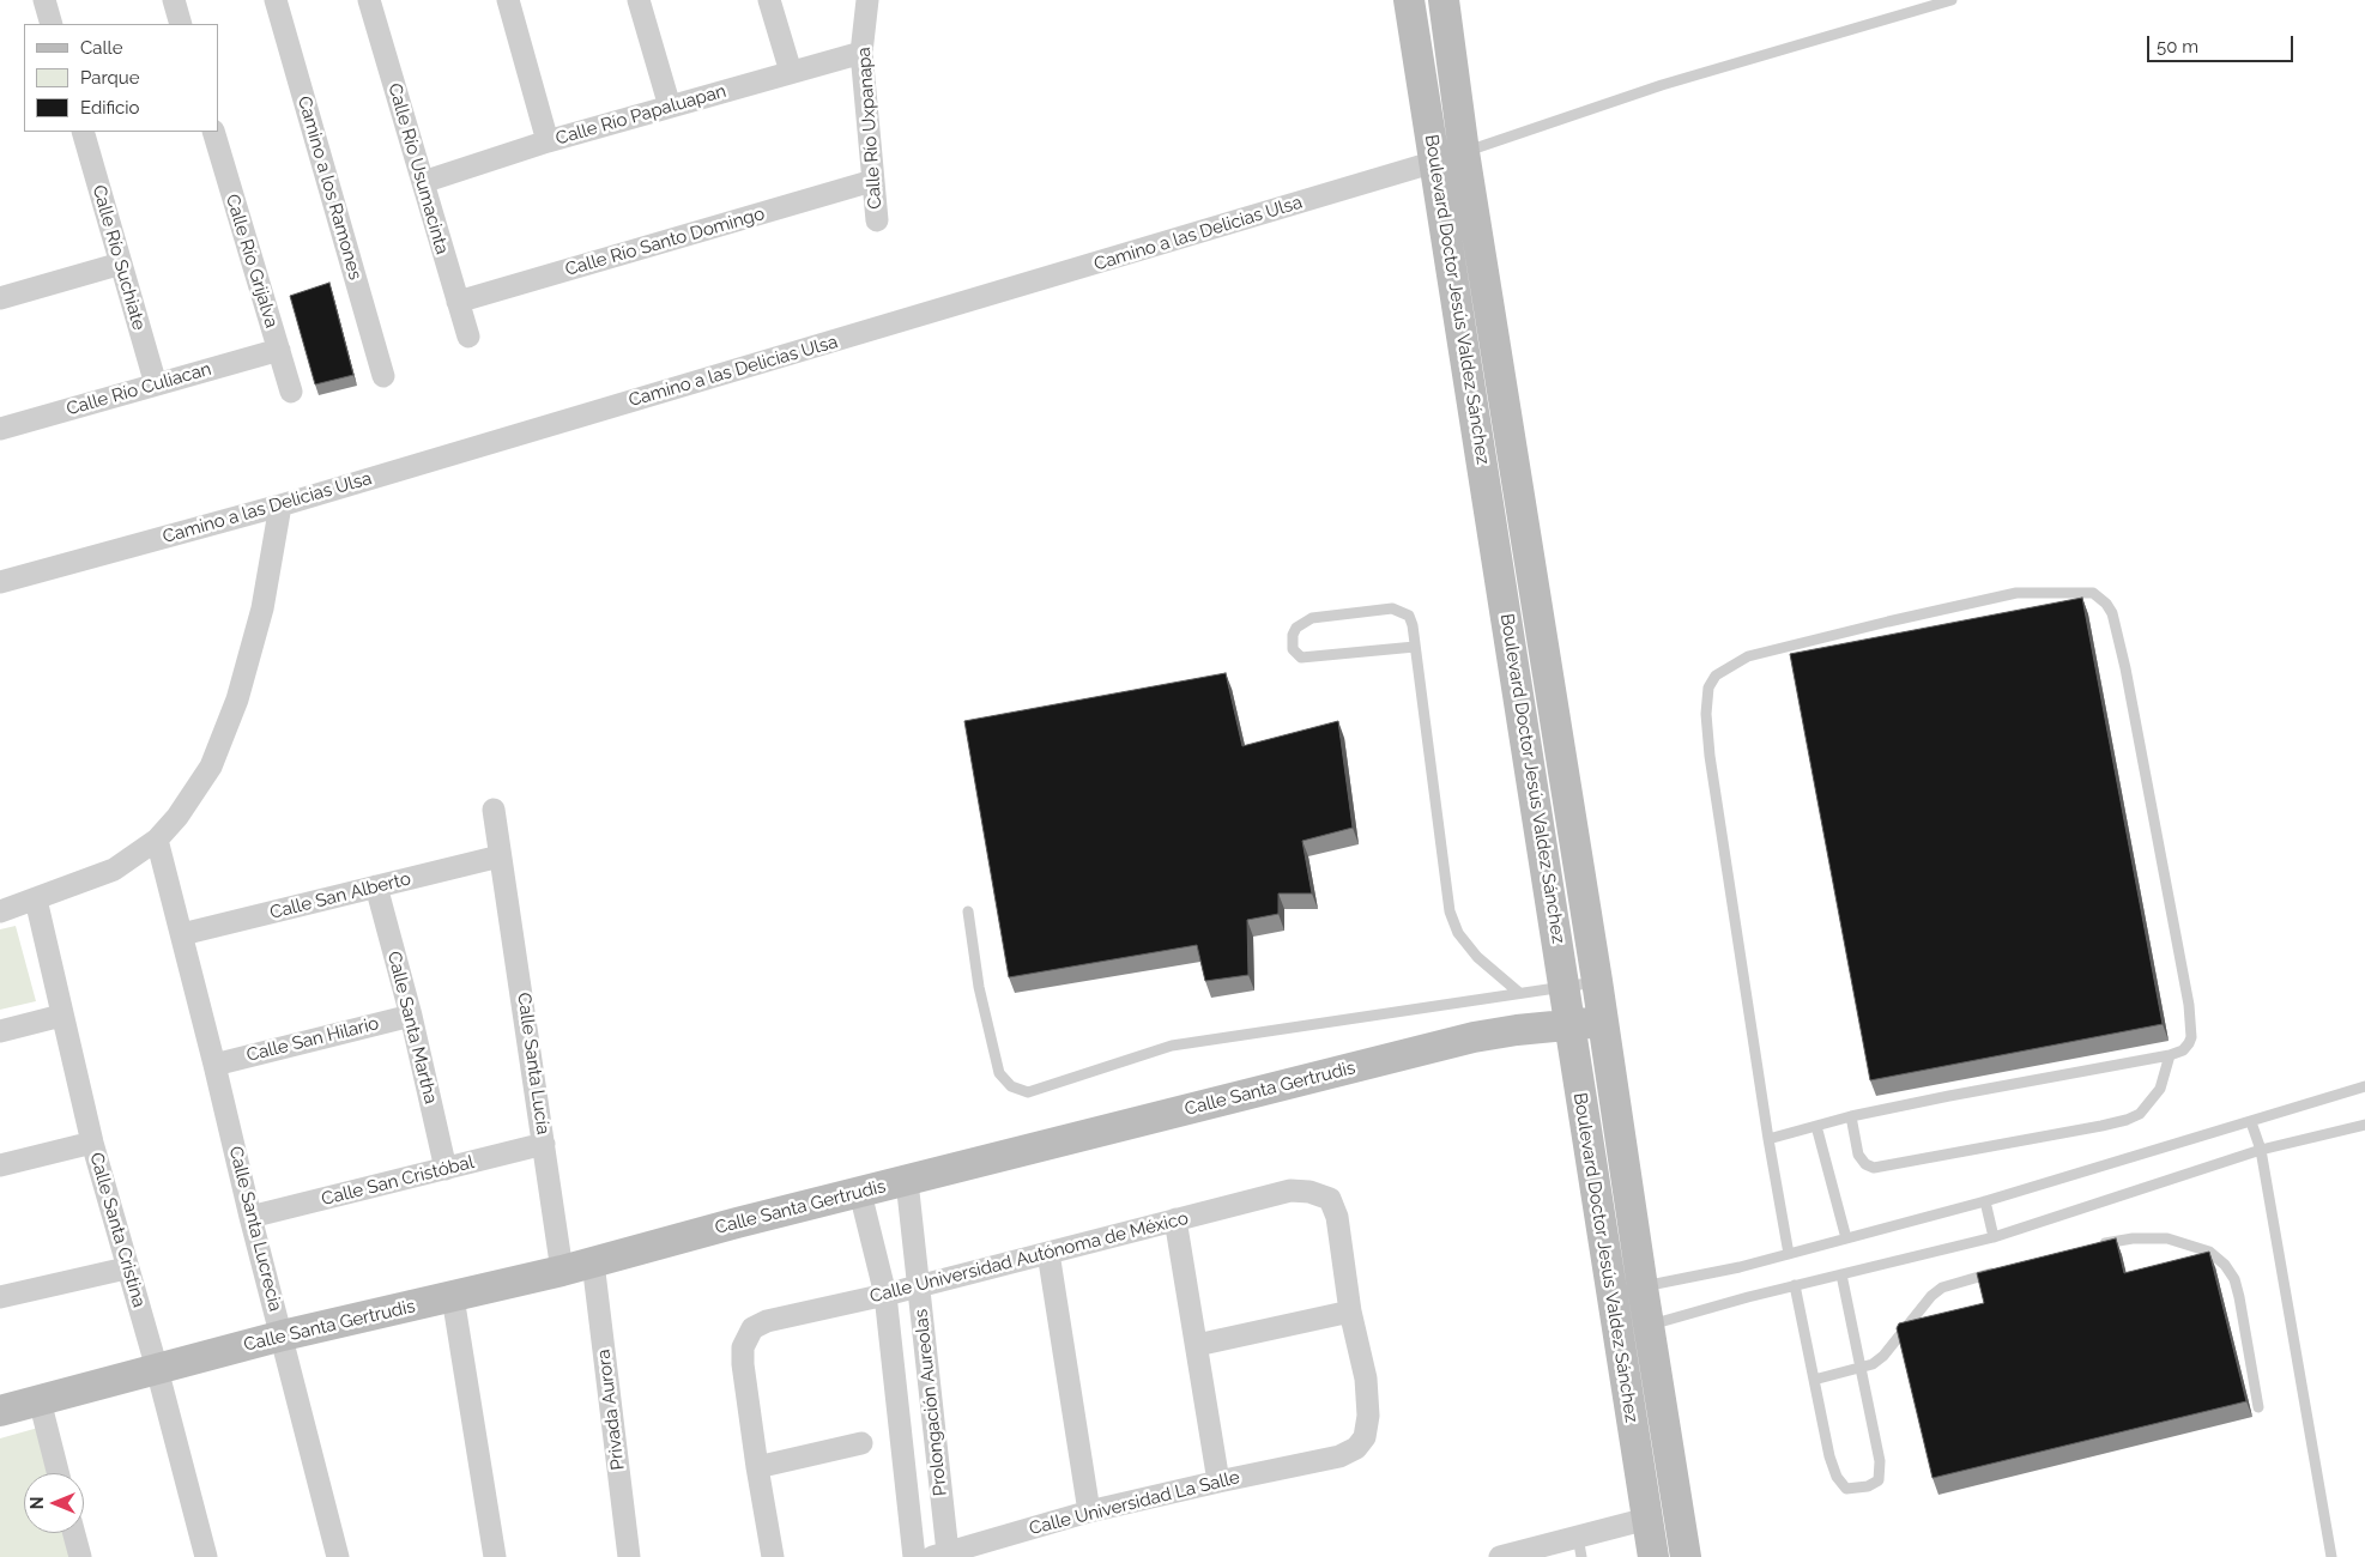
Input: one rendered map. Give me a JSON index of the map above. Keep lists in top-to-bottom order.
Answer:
{
  "streets": {
    "main road": ["Boulevard Doctor Jesús Valdez Sánchez", "Calle Santa Gertrudis"],
    "street": [
      "Calle Río Papaluapan",
      "Calle Río Uxpanapa",
      "Calle Río Usumacinta",
      "Camino a los Ramones",
      "Camino a las Delicias Ulsa",
      "Calle Río Santo Domingo",
      "Calle Río Suchiate",
      "Calle Río Grijalva",
      "Calle Río Culiacan",
      "Calle San Alberto",
      "Calle Santa Martha",
      "Calle San Hilario",
      "Calle Santa Lucía",
      "Calle San Cristóbal",
      "Calle Santa Lucrecia",
      "Calle Santa Cristina",
      "Calle Universidad Autónoma de México",
      "Prolongación Aureolas",
      "Privada Aurora",
      "Calle Universidad La Salle"
    ]
  },
  "crossings": [
    ["Calle Río Papaluapan", "Calle Río Uxpanapa"],
    ["Calle Río Papaluapan", "Calle Río Usumacinta"],
    ["Calle Río Uxpanapa", "Calle Río Santo Domingo"],
    ["Calle Río Usumacinta", "Calle Río Santo Domingo"],
    ["Camino a las Delicias Ulsa", "Boulevard Doctor Jesús Valdez Sánchez"],
    ["Calle Río Suchiate", "Calle Río Culiacan"],
    ["Calle Río Grijalva", "Calle Río Culiacan"],
    ["Boulevard Doctor Jesús Valdez Sánchez", "Calle Santa Gertrudis"],
    ["Calle San Alberto", "Calle Santa Martha"],
    ["Calle San Alberto", "Calle Santa Lucía"],
    ["Calle San Alberto", "Calle Santa Lucrecia"],
    ["Calle Santa Martha", "Calle San Hilario"],
    ["Calle Santa Martha", "Calle San Cristóbal"],
    ["Calle San Hilario", "Calle Santa Lucrecia"],
    ["Calle Santa Lucía", "Calle Santa Gertrudis"],
    ["Calle Santa Lucía", "Calle San Cristóbal"],
    ["Calle Santa Gertrudis", "Calle Santa Lucrecia"],
    ["Calle Santa Gertrudis", "Calle Santa Cristina"],
    ["Calle Santa Gertrudis", "Prolongación Aureolas"],
    ["Calle Santa Gertrudis", "Privada Aurora"],
    ["Calle San Cristóbal", "Calle Santa Lucrecia"],
    ["Calle Universidad Autónoma de México", "Prolongación Aureolas"],
    ["Calle Universidad Autónoma de México", "Calle Universidad La Salle"],
    ["Prolongación Aureolas", "Calle Universidad La Salle"]
  ],
  "legend": ["Calle", "Parque", "Edificio"],
  "scale_bar": "50 m",
  "north": "left"
}
